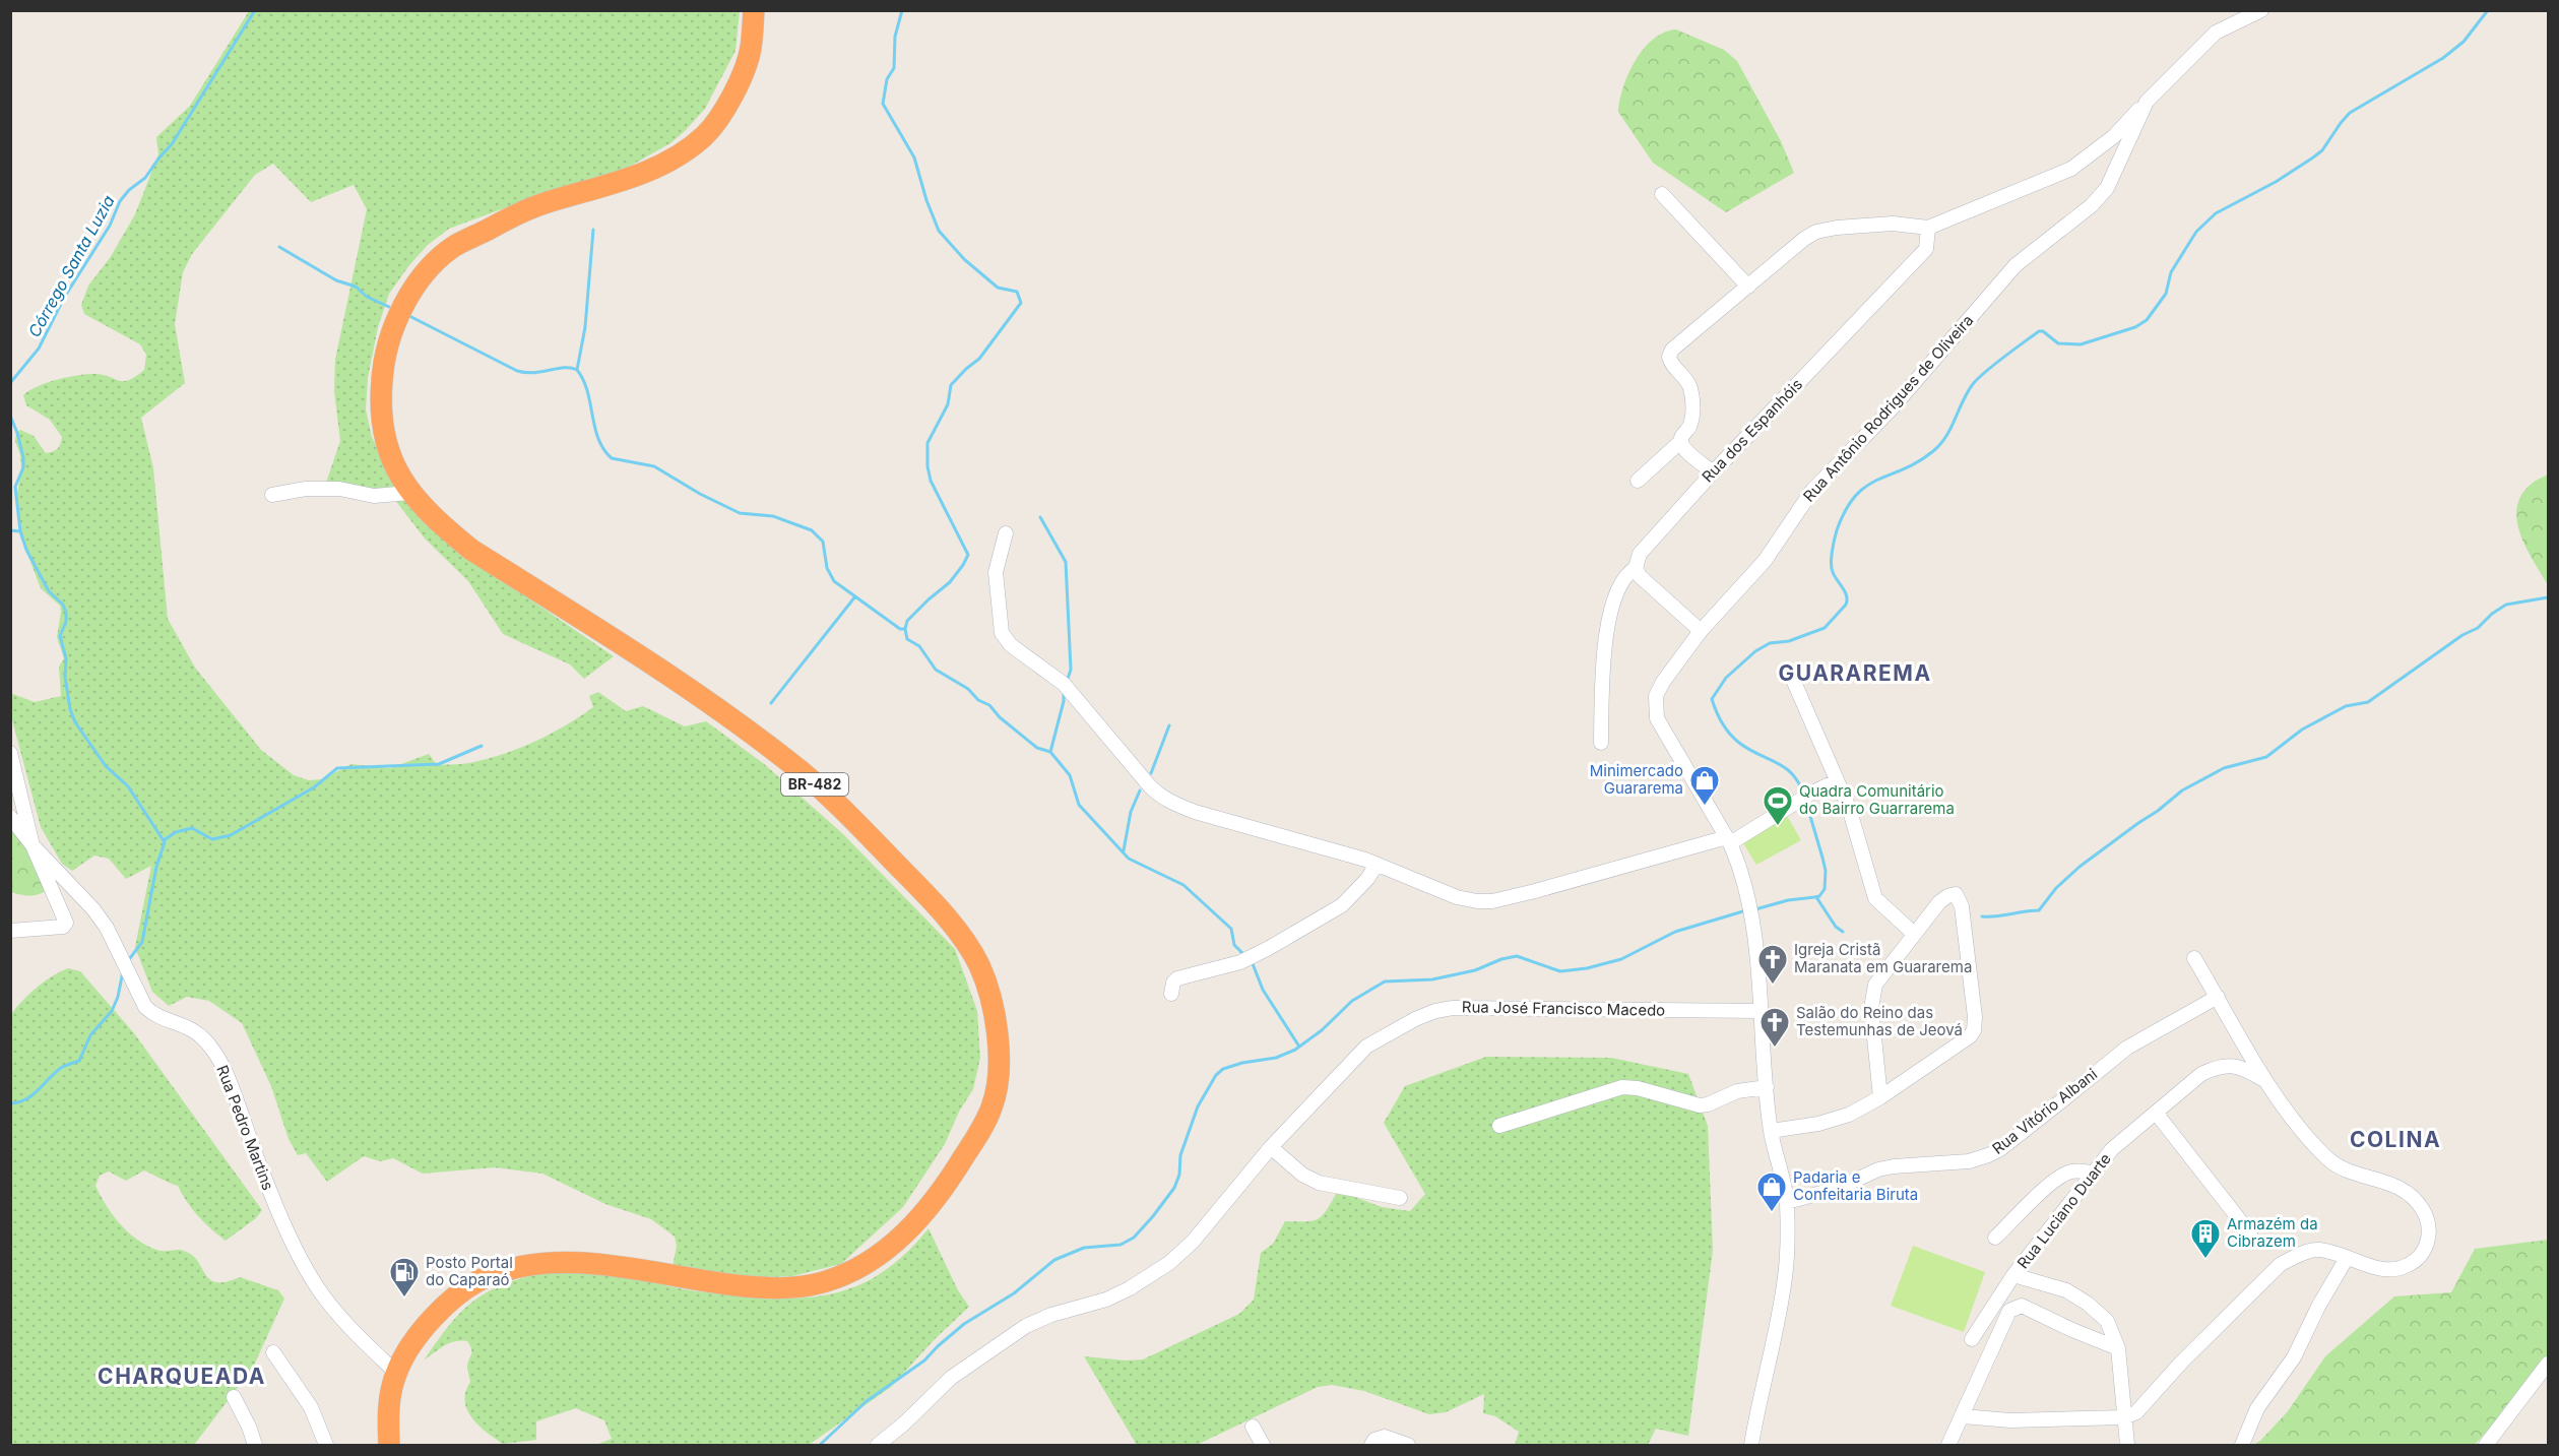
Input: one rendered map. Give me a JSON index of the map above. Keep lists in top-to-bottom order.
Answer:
{
  "streets": {
    "highway": ["BR-482"],
    "street": [
      "Rua Antônio Rodrigues de Oliveira",
      "Rua dos Espanhóis",
      "Rua José Francisco Macedo",
      "Rua Vitório Albani",
      "Rua Pedro Martins",
      "Rua Luciano Duarte"
    ]
  },
  "crossings": [
    ["Rua Antônio Rodrigues de Oliveira", "Rua José Francisco Macedo"],
    ["Rua Antônio Rodrigues de Oliveira", "Rua Vitório Albani"],
    ["BR-482", "Rua Pedro Martins"]
  ],
  "districts": ["GUARAREMA", "COLINA", "CHARQUEADA"],
  "water": ["Córrego Santa Luzia"],
  "places": {
    "shop": ["Minimercado Guararema", "Padaria e Confeitaria Biruta"],
    "sports": ["Quadra Comunitário do Bairro Guarrarema"],
    "church": ["Igreja Cristã Maranata em Guararema", "Salão do Reino das Testemunhas de Jeová"],
    "building": ["Armazém da Cibrazem"],
    "fuel station": ["Posto Portal do Caparaó"]
  }
}
